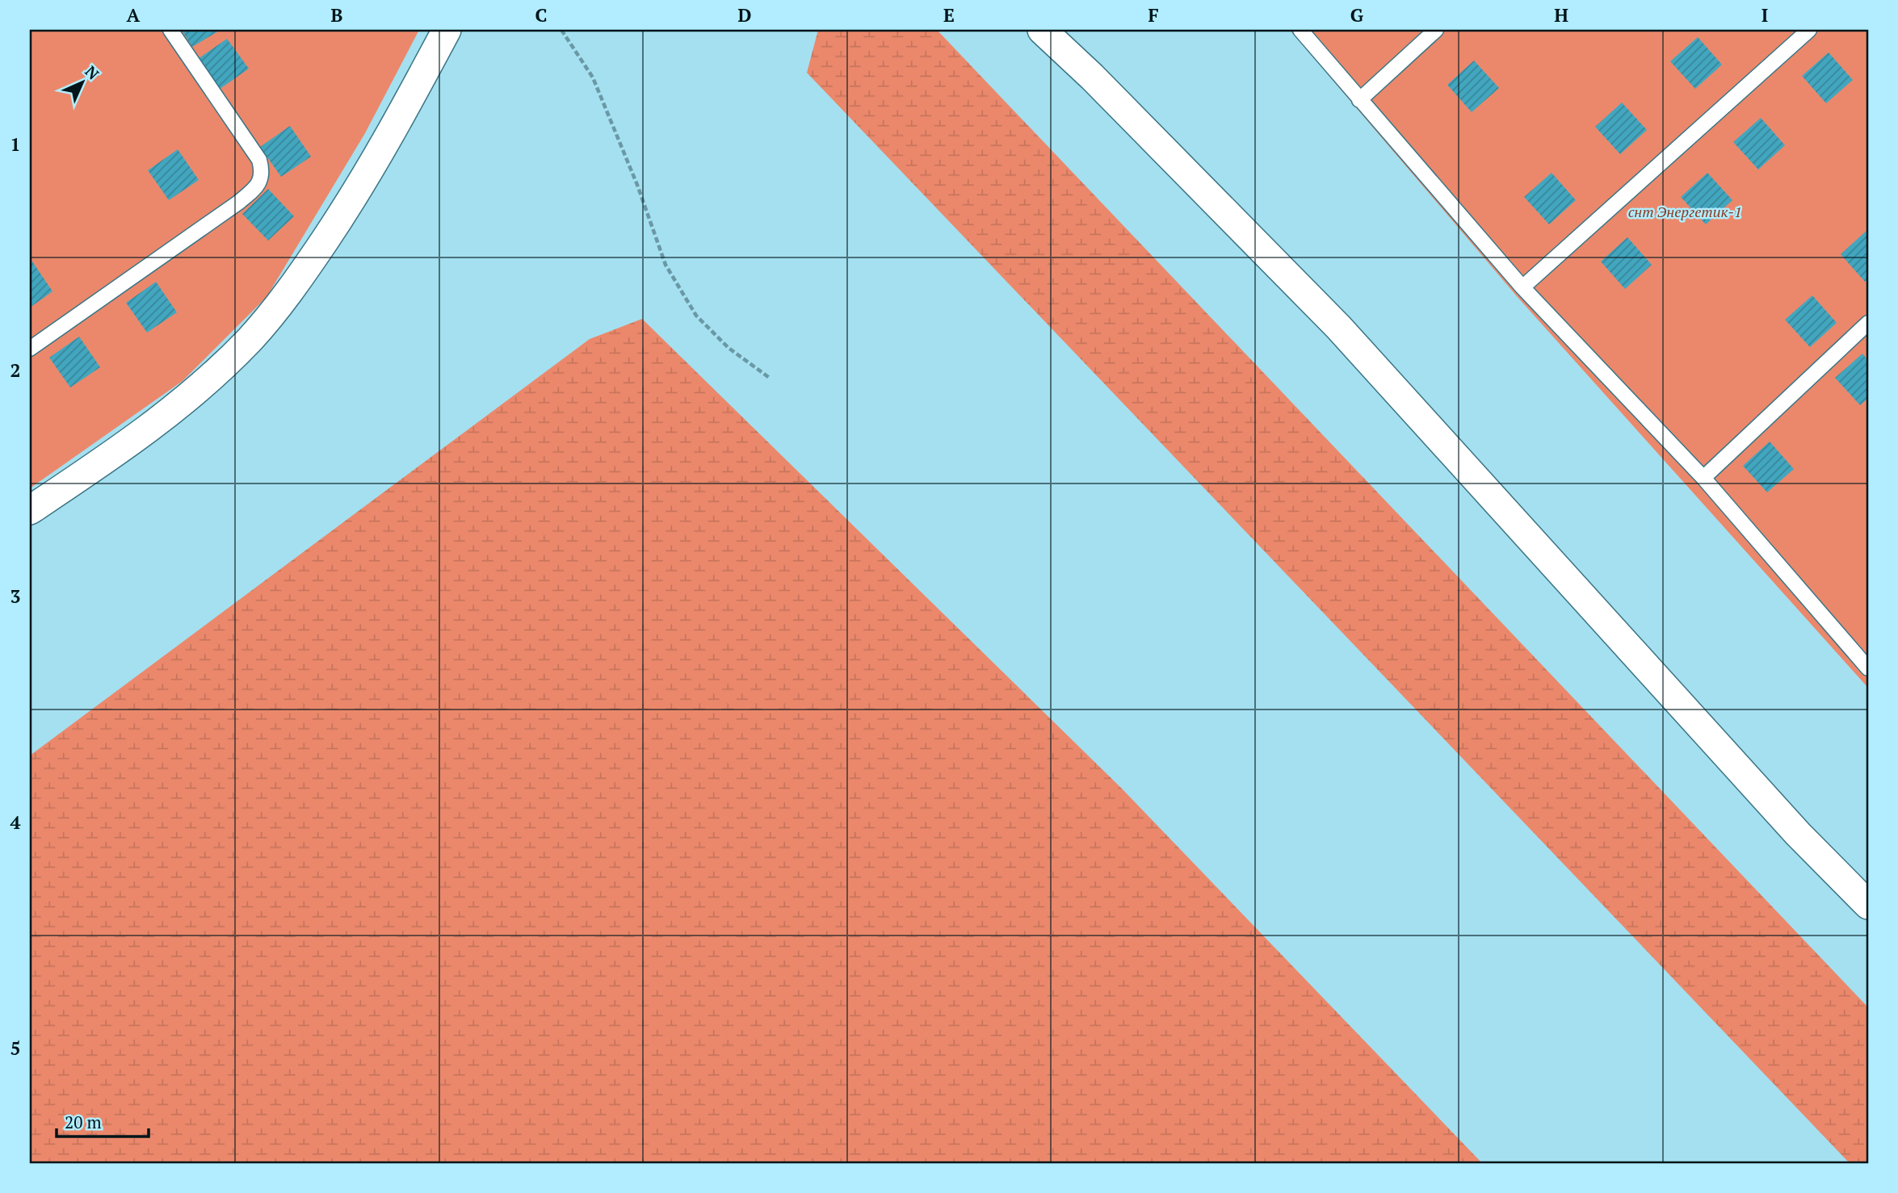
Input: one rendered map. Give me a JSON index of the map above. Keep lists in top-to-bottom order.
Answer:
{
  "parks": ["снт Энергетик-1"],
  "scale_bar": "20 m",
  "north": "top right",
  "grid": {
    "columns": [
      "A",
      "B",
      "C",
      "D",
      "E",
      "F",
      "G",
      "H",
      "I"
    ],
    "rows": [
      "1",
      "2",
      "3",
      "4",
      "5"
    ]
  }
}
